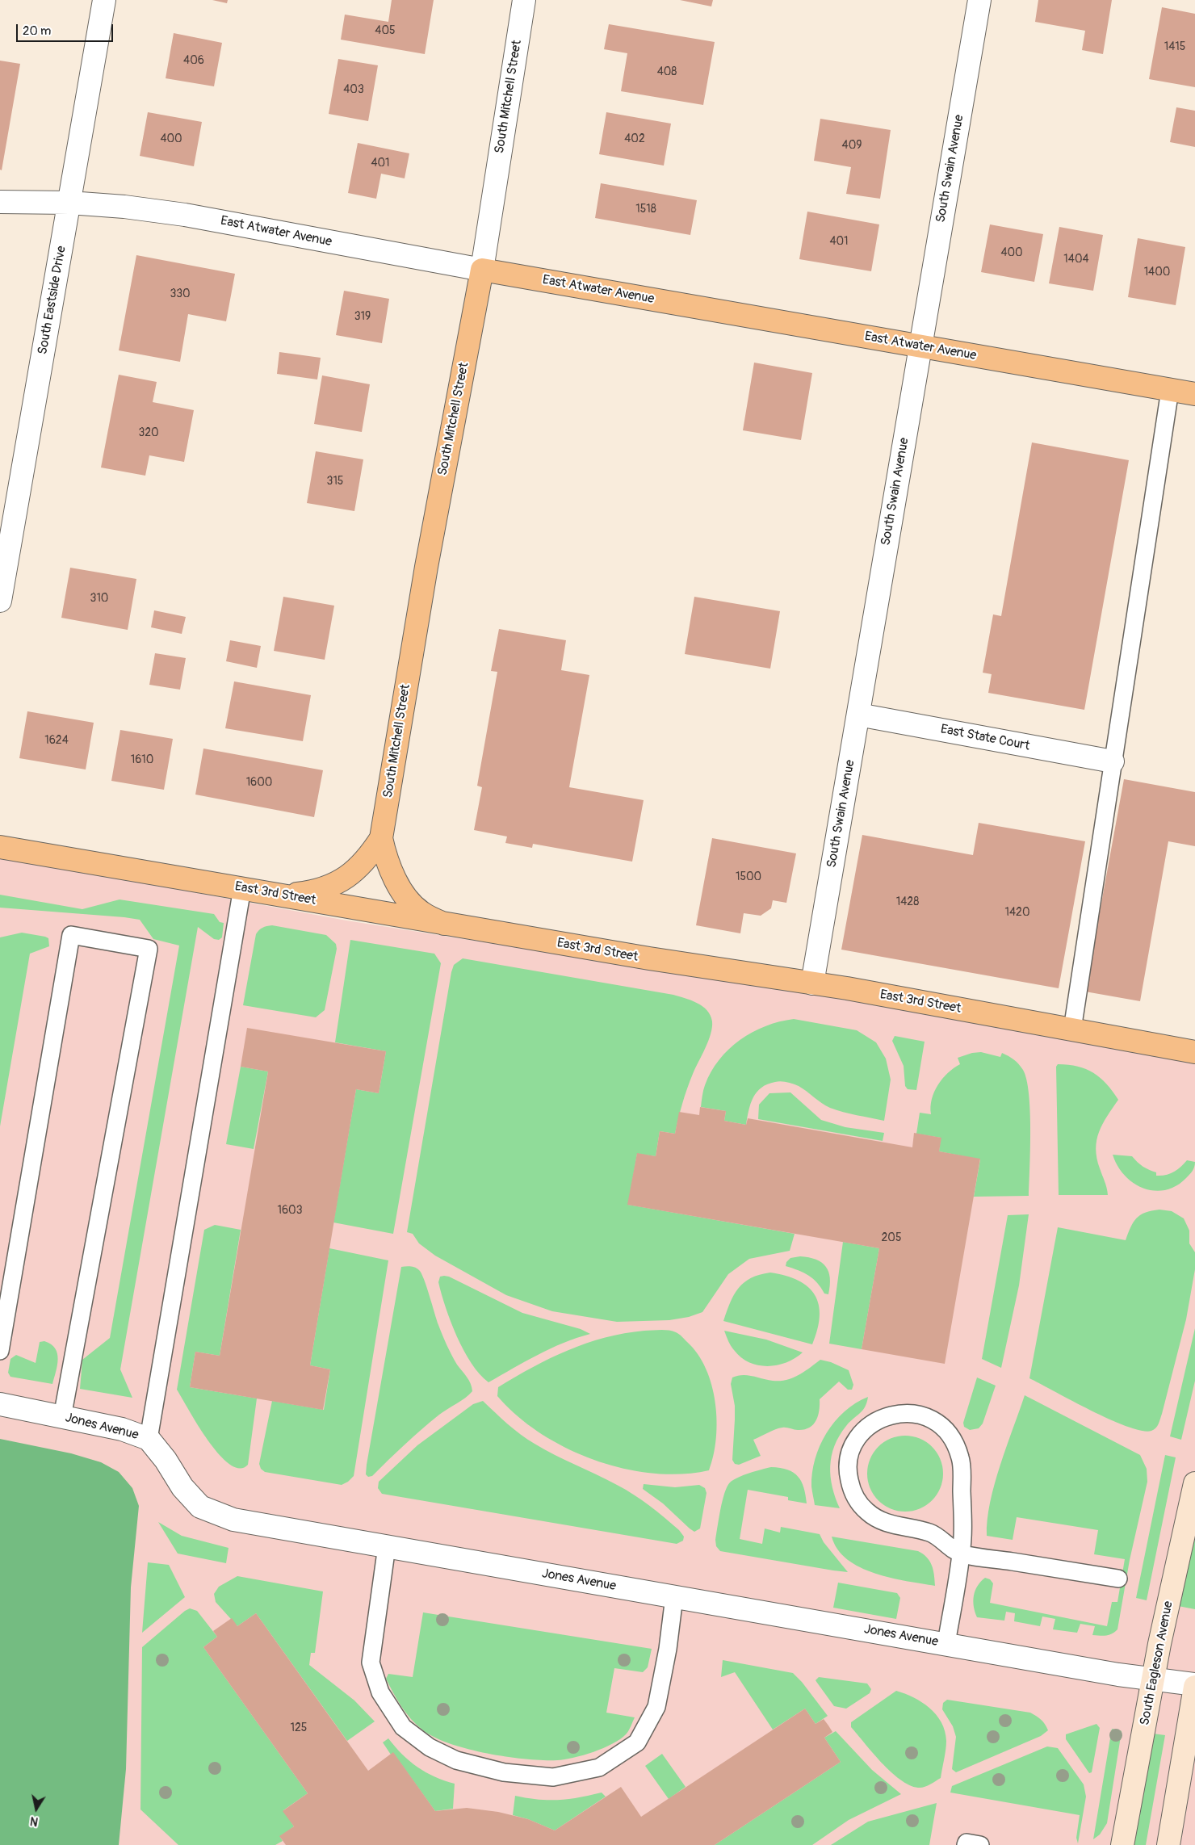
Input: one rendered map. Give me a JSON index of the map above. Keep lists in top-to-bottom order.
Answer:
{
  "streets": {
    "main road": ["South Mitchell Street", "East Atwater Avenue", "East 3rd Street"],
    "street": [
      "South Swain Avenue",
      "South Eastside Drive",
      "East State Court",
      "Jones Avenue",
      "South Eagleson Avenue"
    ]
  },
  "crossings": [
    ["South Mitchell Street", "East Atwater Avenue"],
    ["South Mitchell Street", "East 3rd Street"],
    ["South Swain Avenue", "East Atwater Avenue"],
    ["South Swain Avenue", "East State Court"],
    ["South Swain Avenue", "East 3rd Street"],
    ["East Atwater Avenue", "South Eastside Drive"],
    ["Jones Avenue", "South Eagleson Avenue"]
  ],
  "house_numbers": [
    "405",
    "1415",
    "406",
    "408",
    "403",
    "400",
    "402",
    "409",
    "401",
    "1518",
    "401",
    "400",
    "1404",
    "1400",
    "330",
    "319",
    "320",
    "315",
    "310",
    "1624",
    "1610",
    "1600",
    "1500",
    "1428",
    "1420",
    "1603",
    "205",
    "125"
  ],
  "scale_bar": "20 m",
  "north": "bottom"
}
